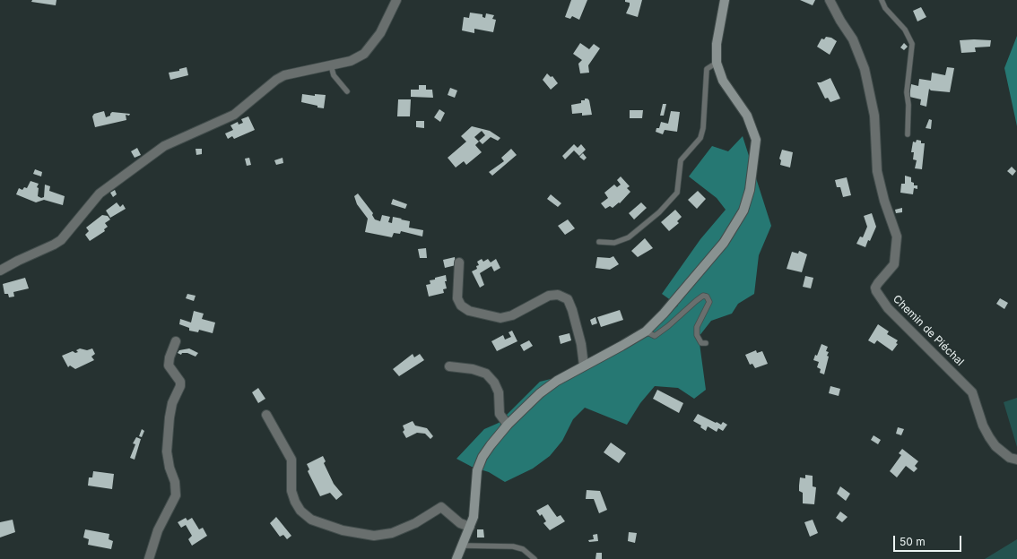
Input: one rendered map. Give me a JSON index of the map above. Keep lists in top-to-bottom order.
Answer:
{
  "streets": {
    "street": ["Chemin de Piéchal"]
  },
  "scale_bar": "50 m"
}
